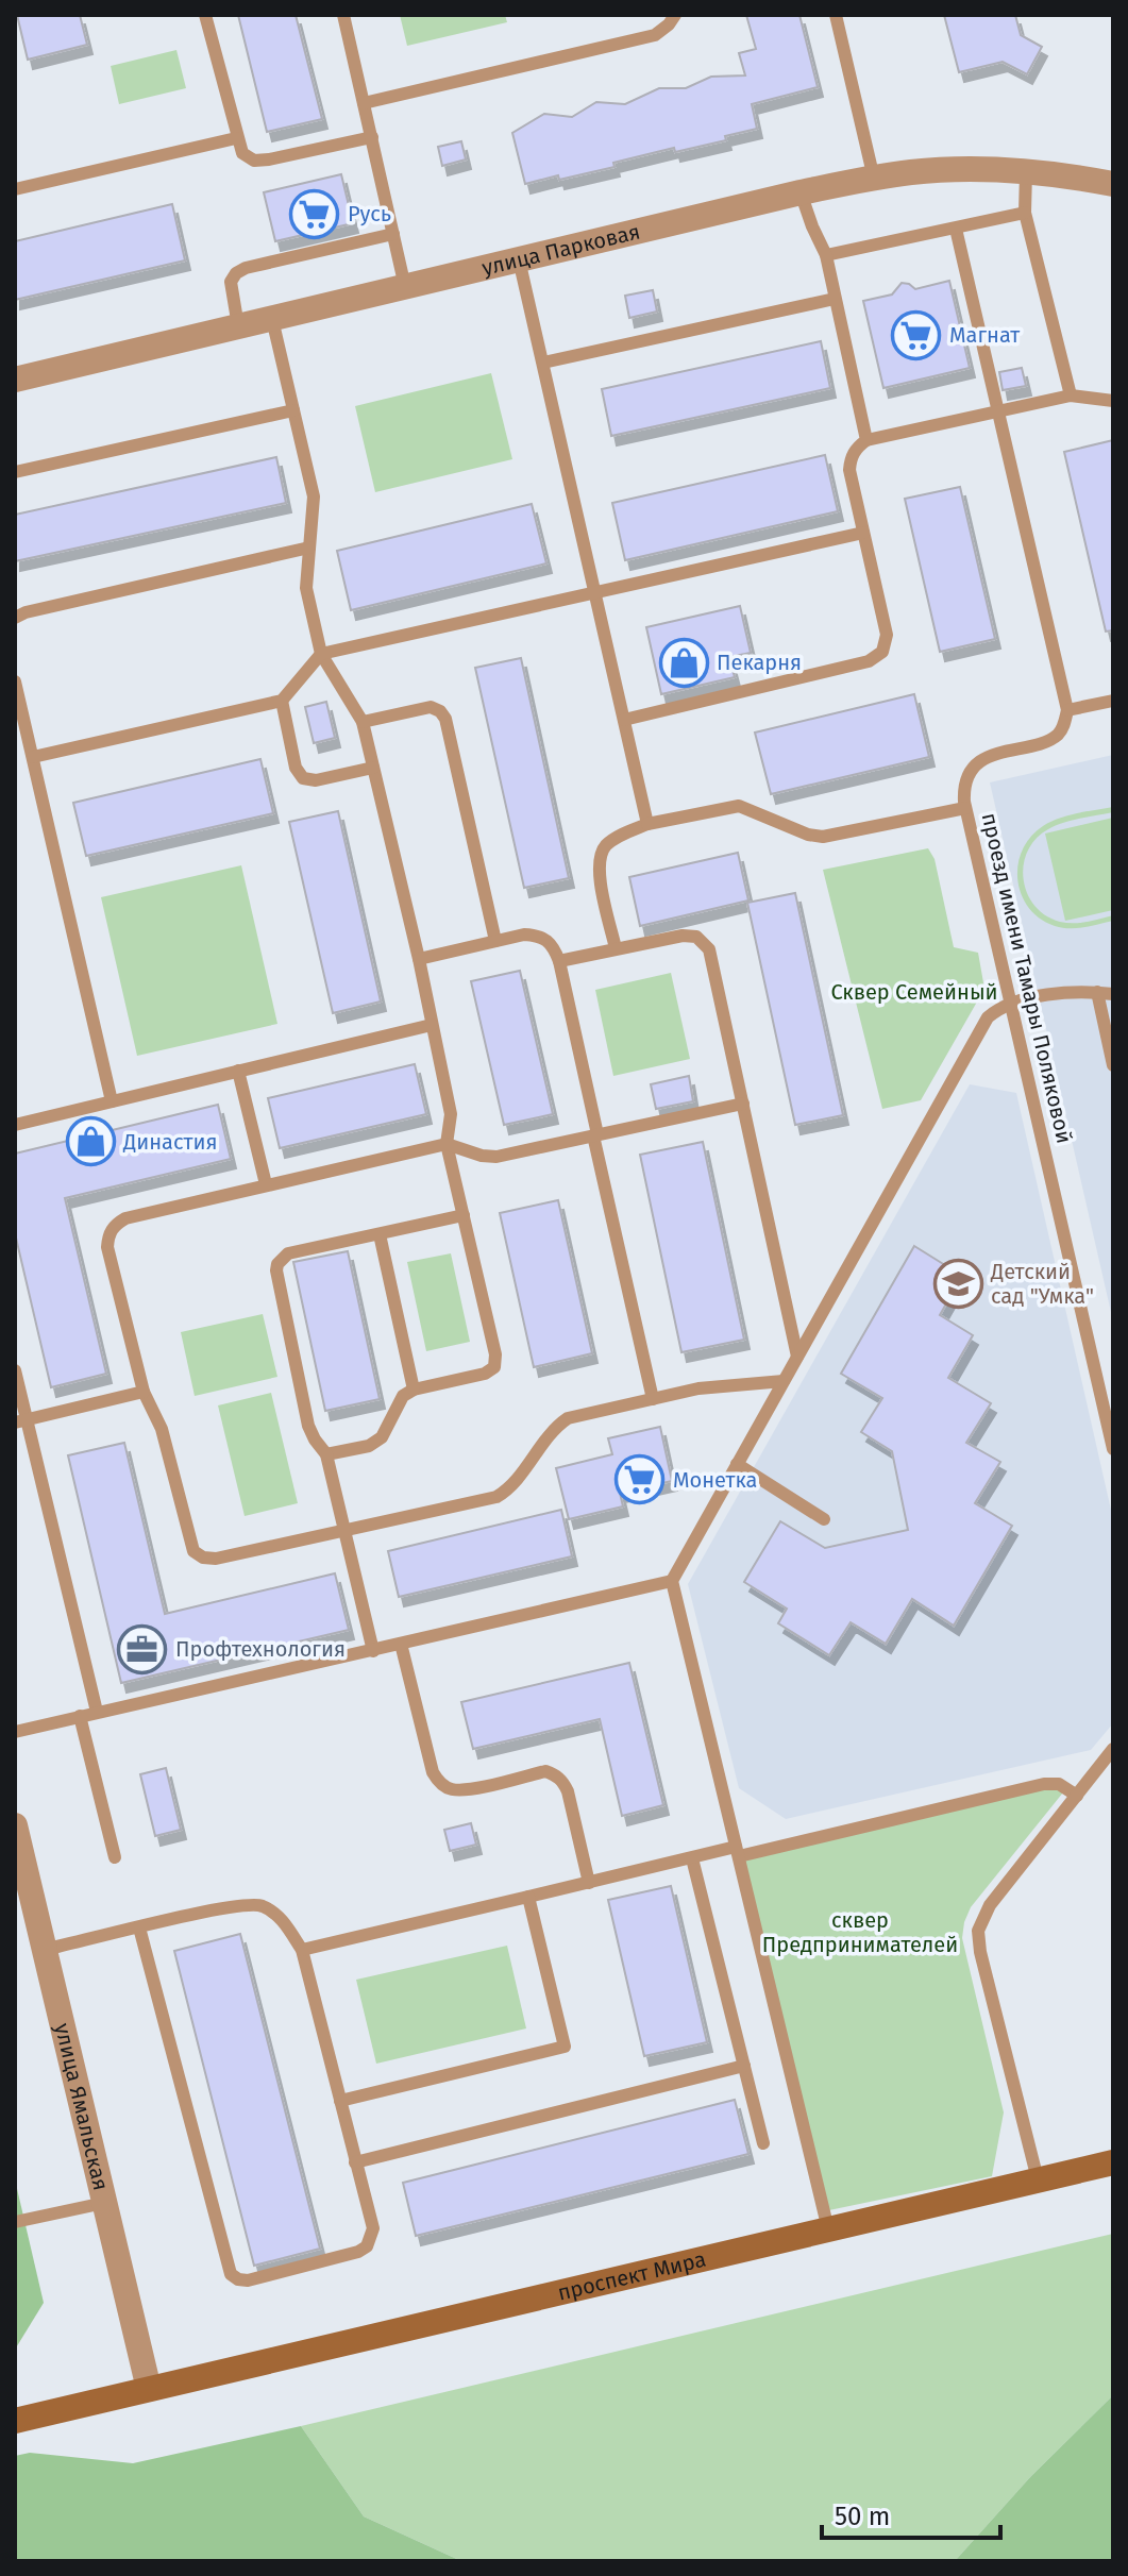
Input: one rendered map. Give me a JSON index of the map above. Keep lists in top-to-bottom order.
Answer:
{
  "streets": {
    "main road": ["проспект Мира"],
    "street": ["улица Парковая", "улица Ямальская"],
    "lane": ["проезд имени Тамары Поляковой"]
  },
  "crossings": [
    ["улица Ямальская", "проспект Мира"]
  ],
  "parks": ["Сквер Семейный", "сквер Предпринимателей"],
  "places": {
    "supermarket": ["Русь", "Магнат", "Монетка"],
    "shop": ["Пекарня", "Династия"],
    "school or university": ["Детский сад \"Умка\""],
    "office": ["Профтехнология"]
  },
  "scale_bar": "50 m"
}
